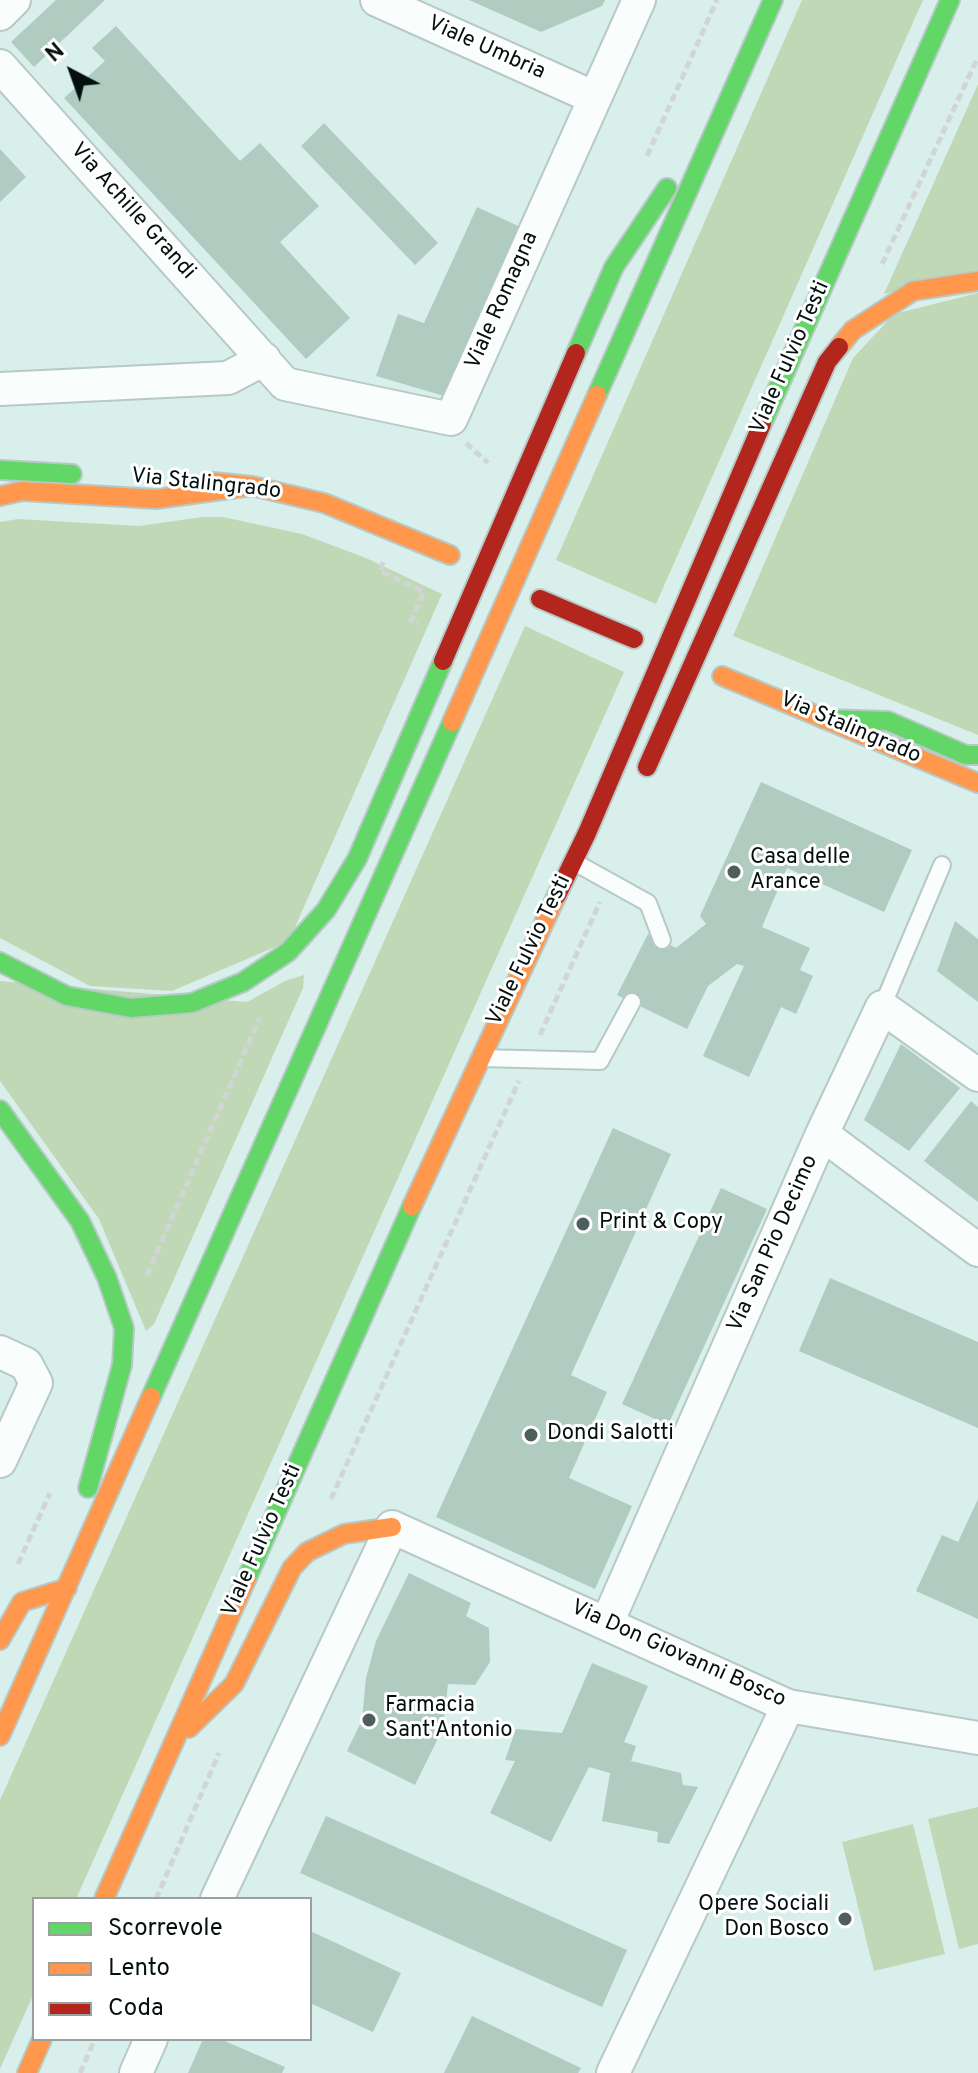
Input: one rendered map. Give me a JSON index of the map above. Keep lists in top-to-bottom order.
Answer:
{
  "streets": {
    "main road": ["Viale Fulvio Testi", "Via Stalingrado"],
    "street": [
      "Viale Umbria",
      "Via Achille Grandi",
      "Viale Romagna",
      "Via San Pio Decimo",
      "Via Don Giovanni Bosco"
    ]
  },
  "crossings": [
    ["Viale Umbria", "Viale Romagna"],
    ["Via Achille Grandi", "Viale Romagna"],
    ["Via San Pio Decimo", "Via Don Giovanni Bosco"]
  ],
  "places": [
    "Casa delle Arance",
    "Print & Copy",
    "Dondi Salotti",
    "Farmacia Sant'Antonio",
    "Opere Sociali Don Bosco"
  ],
  "legend": ["Scorrevole", "Lento", "Coda"],
  "north": "top left"
}
